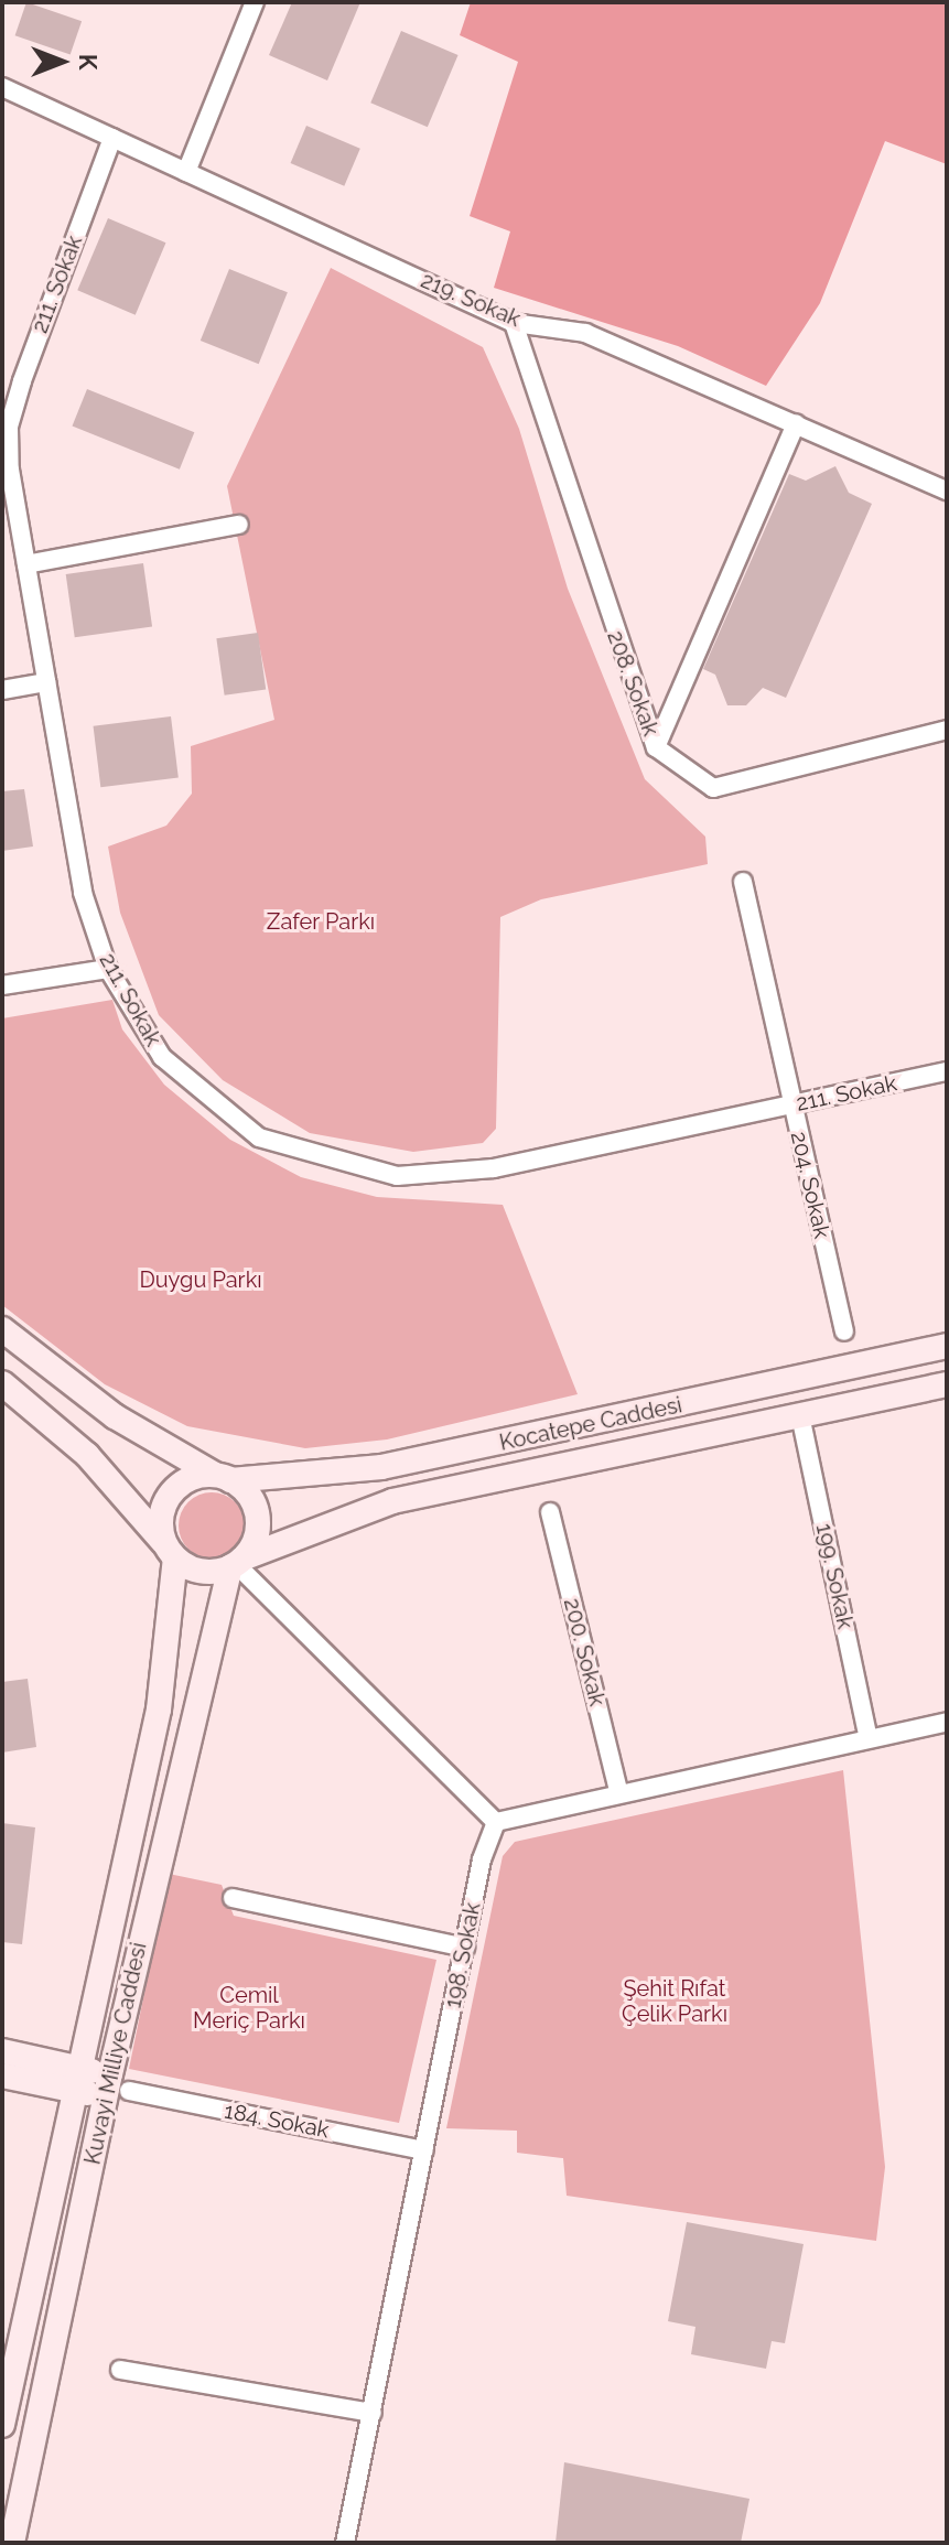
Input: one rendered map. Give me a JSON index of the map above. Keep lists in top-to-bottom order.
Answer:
{
  "streets": {
    "main road": ["Kocatepe Caddesi", "Kuvayi Milliye Caddesi"],
    "street": [
      "211. Sokak",
      "219. Sokak",
      "208. Sokak",
      "204. Sokak",
      "199. Sokak",
      "200. Sokak",
      "198. Sokak",
      "184. Sokak"
    ]
  },
  "crossings": [
    ["211. Sokak", "219. Sokak"],
    ["211. Sokak", "204. Sokak"],
    ["219. Sokak", "208. Sokak"],
    ["Kocatepe Caddesi", "199. Sokak"],
    ["Kocatepe Caddesi", "Kuvayi Milliye Caddesi"],
    ["198. Sokak", "184. Sokak"],
    ["Kuvayi Milliye Caddesi", "184. Sokak"]
  ],
  "parks": [
    "Zafer Parkı",
    "Duygu Parkı",
    "Şehit Rıfat Çelik Parkı",
    "Cemil Meriç Parkı"
  ],
  "north": "right"
}
